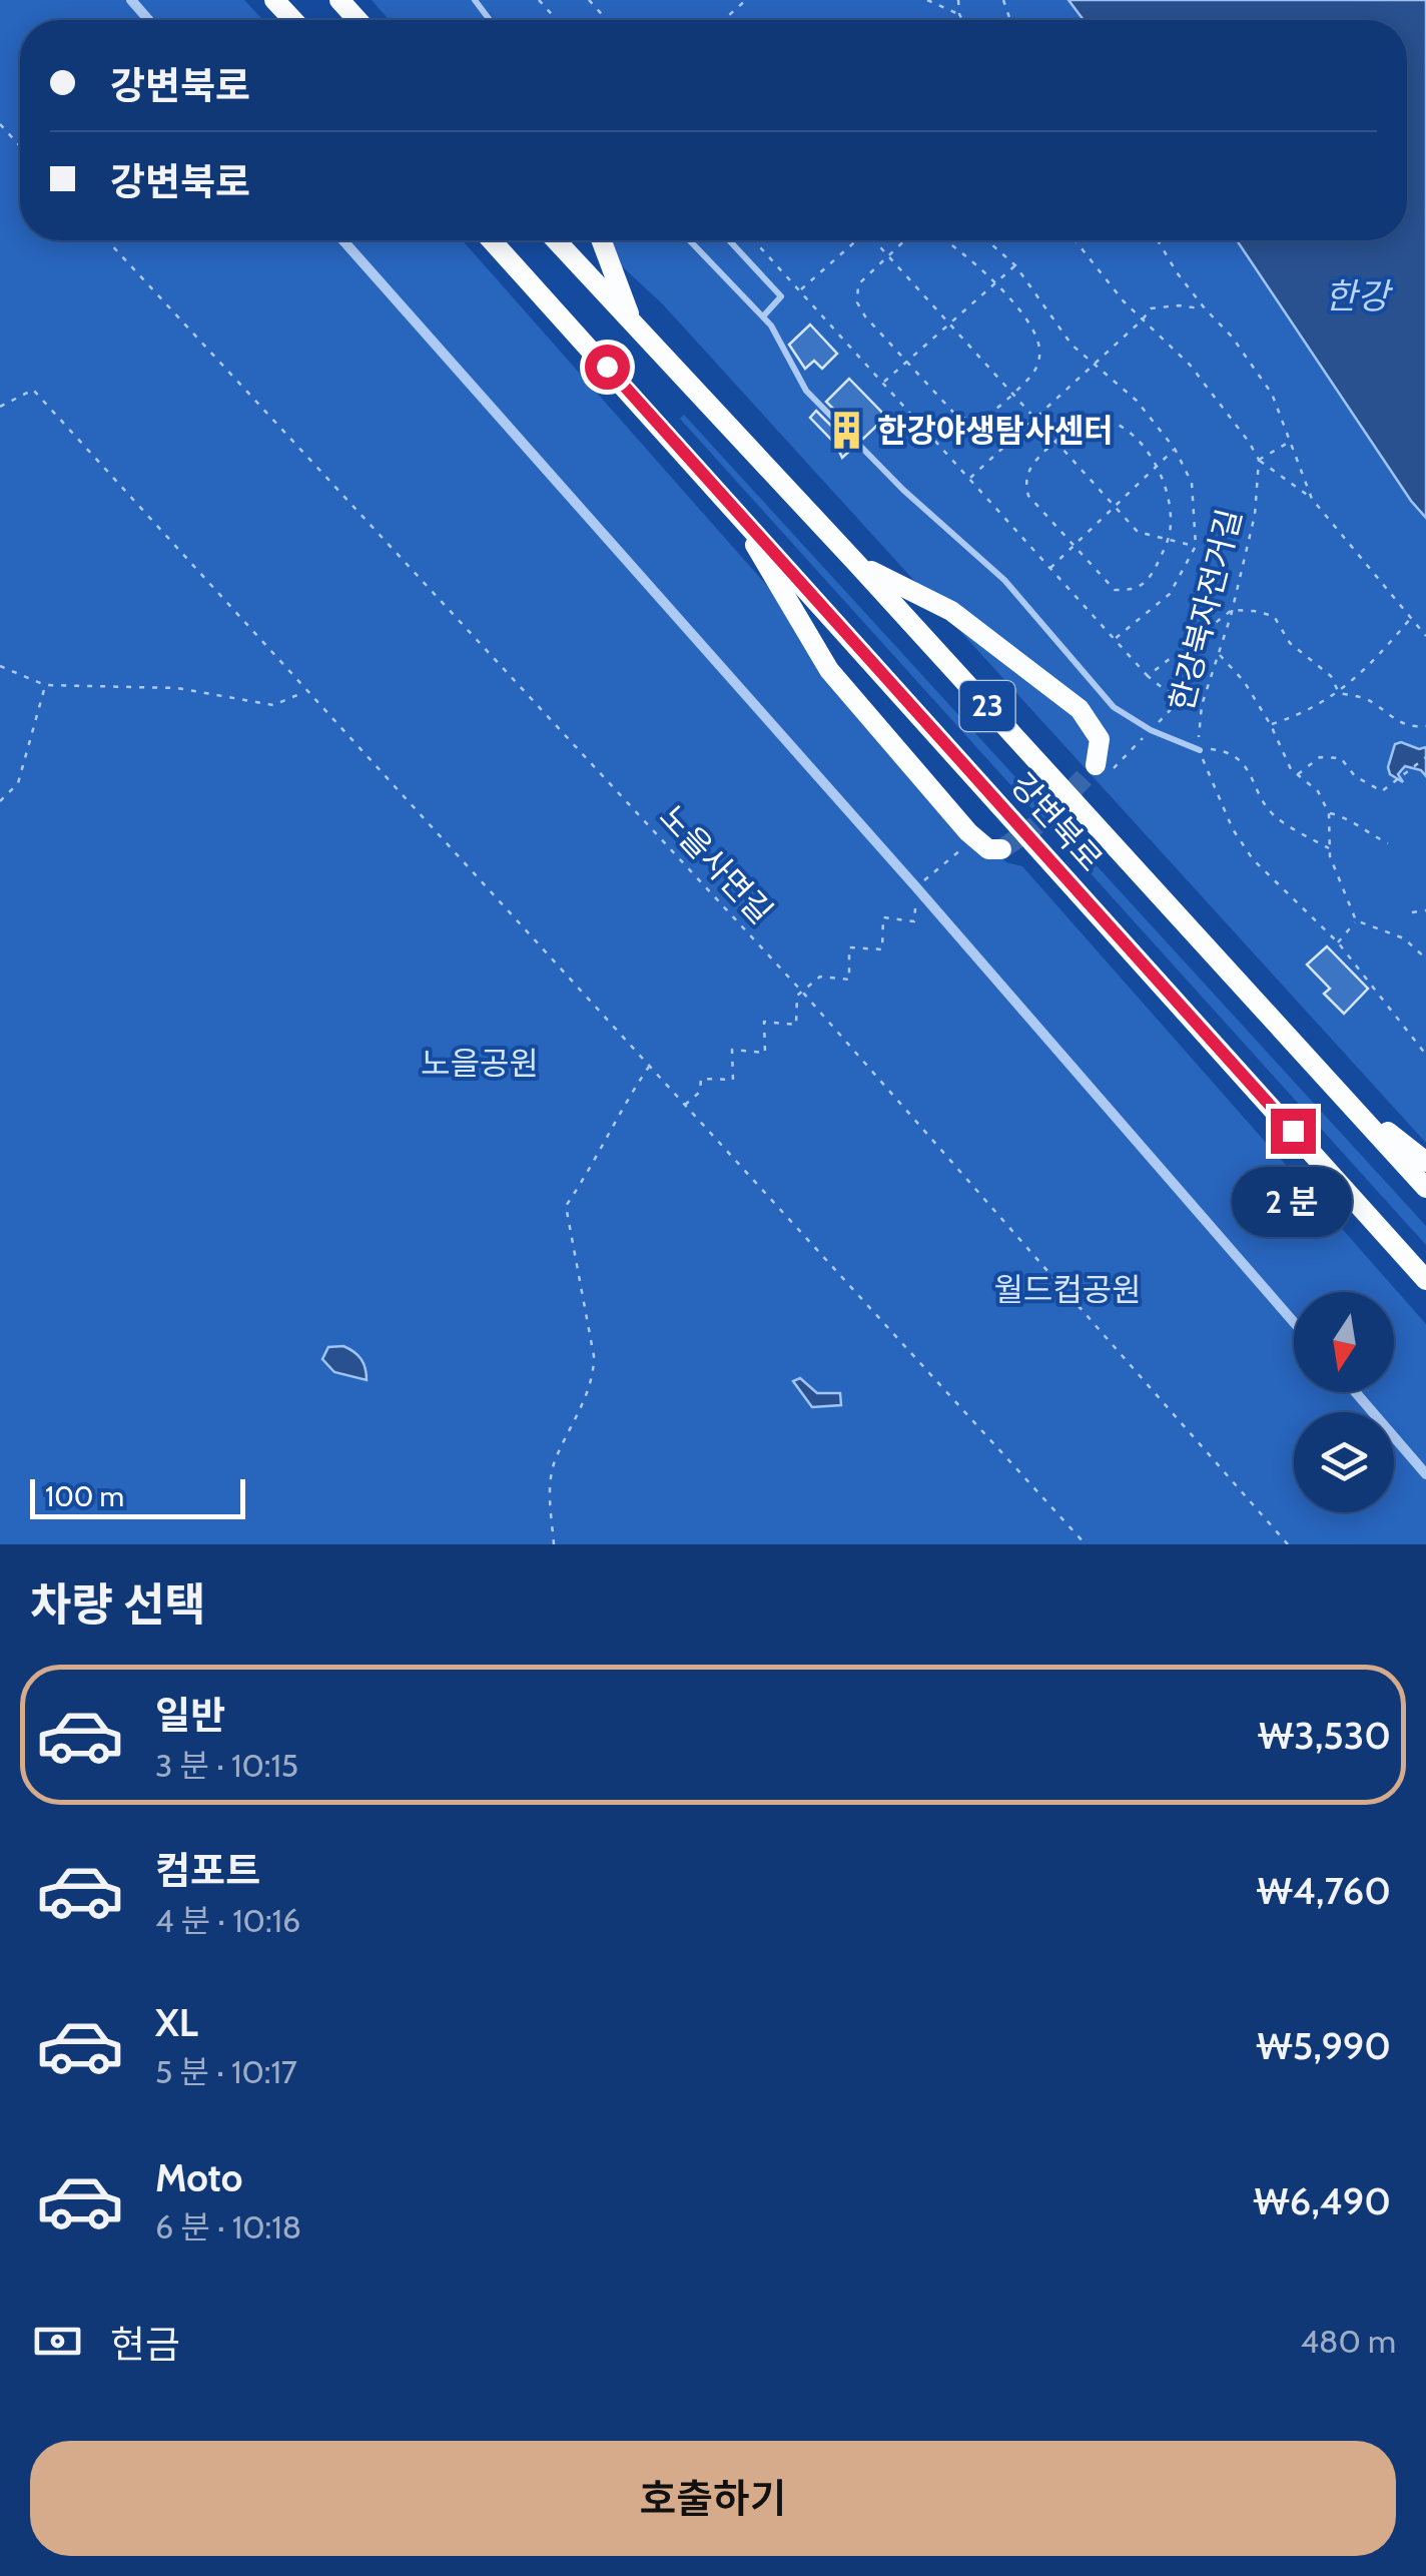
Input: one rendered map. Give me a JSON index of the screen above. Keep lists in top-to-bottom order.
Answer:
{
  "streets": {
    "highway": ["23", "강변북로"],
    "path": ["한강북자전거길", "노을사면길"]
  },
  "water": ["한강"],
  "parks": ["노을공원", "월드컵공원"],
  "places": {
    "building": ["한강야생탐사센터"]
  },
  "scale_bar": "100 m",
  "north": "bottom",
  "page": {
    "banner": ["강변북로", "강변북로"],
    "bubble": "2 분",
    "scale": "100 m",
    "heading": "차량 선택",
    "list": [
      {
        "name": "일반",
        "note": "3 분 · 10:15",
        "value": "₩3,530"
      },
      {
        "name": "컴포트",
        "note": "4 분 · 10:16",
        "value": "₩4,760"
      },
      {
        "name": "XL",
        "note": "5 분 · 10:17",
        "value": "₩5,990"
      },
      {
        "name": "Moto",
        "note": "6 분 · 10:18",
        "value": "₩6,490"
      }
    ],
    "pay": ["현금", "480 m"],
    "buttons": "호출하기"
  }
}
